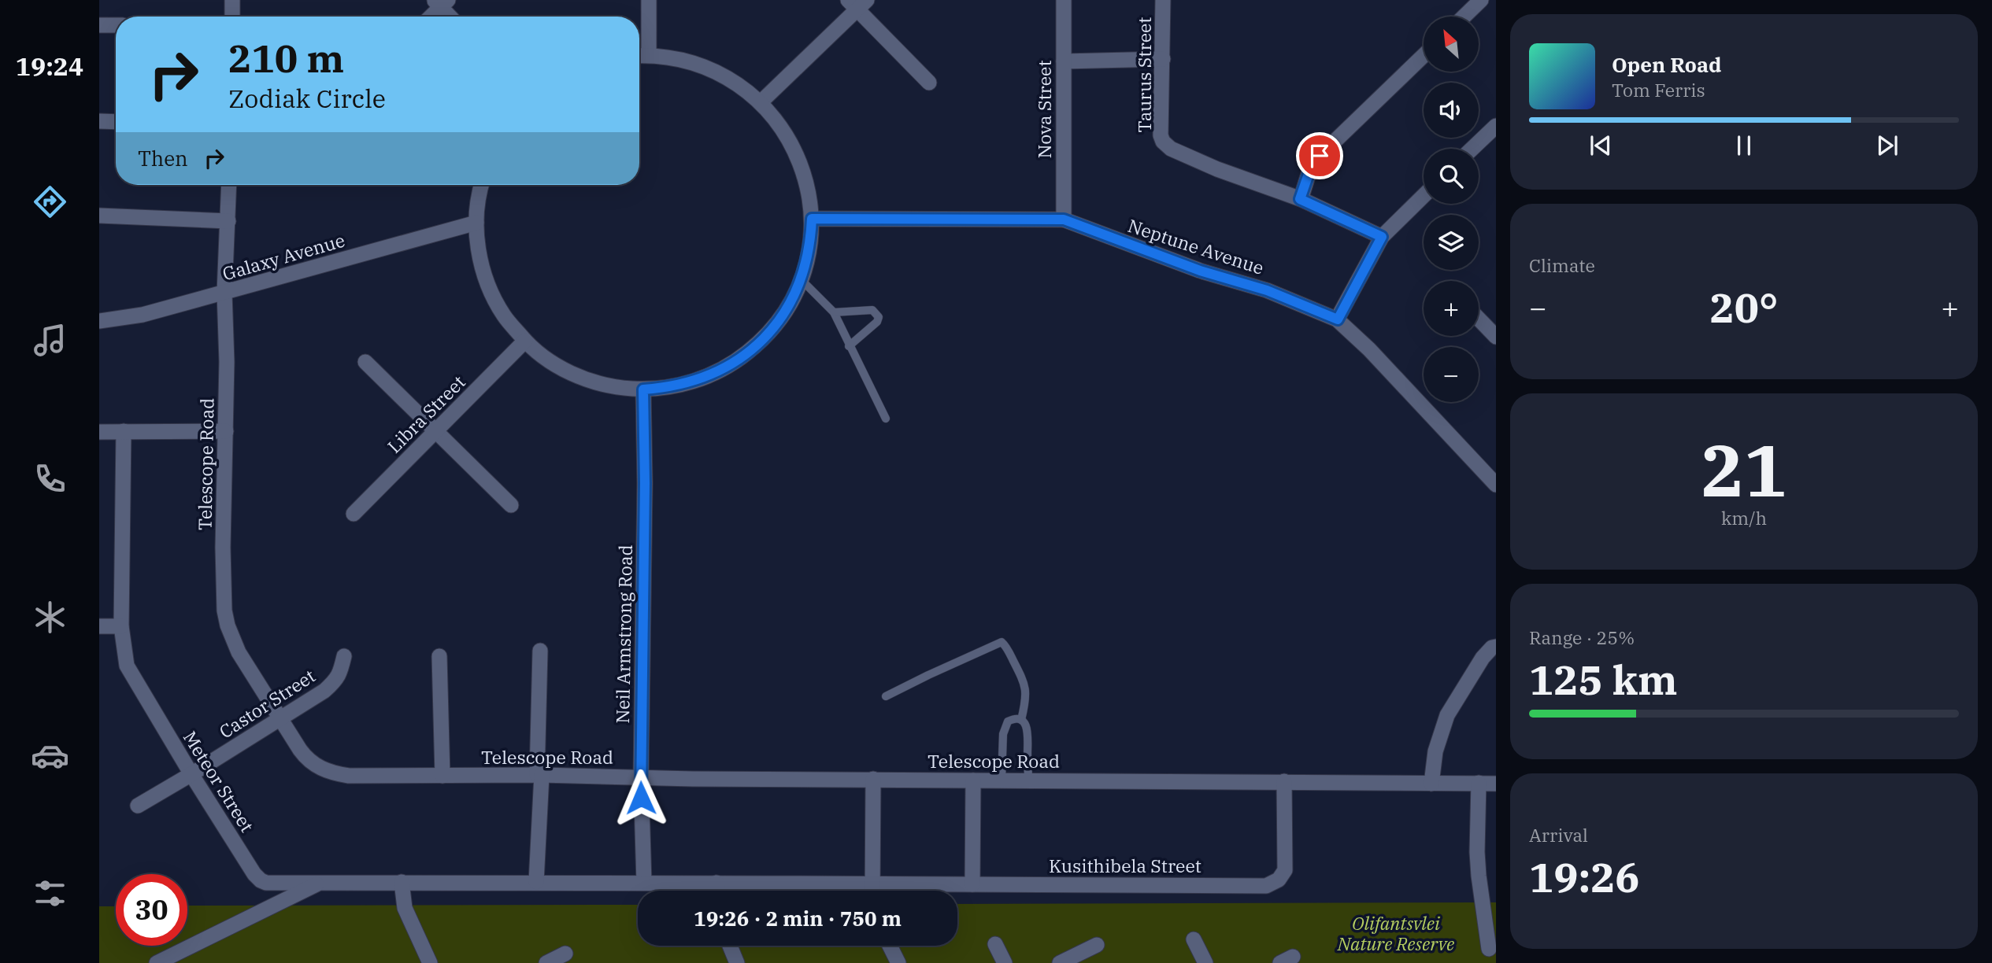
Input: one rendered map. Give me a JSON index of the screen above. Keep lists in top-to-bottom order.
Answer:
{
  "streets": {
    "street": [
      "Taurus Street",
      "Nova Street",
      "Neptune Avenue",
      "Galaxy Avenue",
      "Libra Street",
      "Telescope Road",
      "Neil Armstrong Road",
      "Castor Street",
      "Meteor Street",
      "Kusithibela Street"
    ]
  },
  "crossings": [
    ["Nova Street", "Neptune Avenue"],
    ["Galaxy Avenue", "Telescope Road"],
    ["Telescope Road", "Neil Armstrong Road"],
    ["Telescope Road", "Castor Street"],
    ["Telescope Road", "Kusithibela Street"],
    ["Neil Armstrong Road", "Meteor Street"],
    ["Castor Street", "Meteor Street"]
  ],
  "parks": ["Olifantsvlei Nature Reserve"],
  "north": "top left",
  "page": {
    "tabs": "19:24",
    "map_buttons": ["+", "−"],
    "turn": ["210 m", "Zodiak Circle"],
    "song": ["Open Road", "Tom Ferris"],
    "then": "Then",
    "tile": [
      "Climate",
      ["21", "km/h"],
      ["Range · 25%", "125 km"],
      ["Arrival", "19:26"]
    ],
    "heat": ["−", "20°", "+"],
    "limit": "30",
    "trip": "19:26 · 2 min · 750 m"
  }
}
